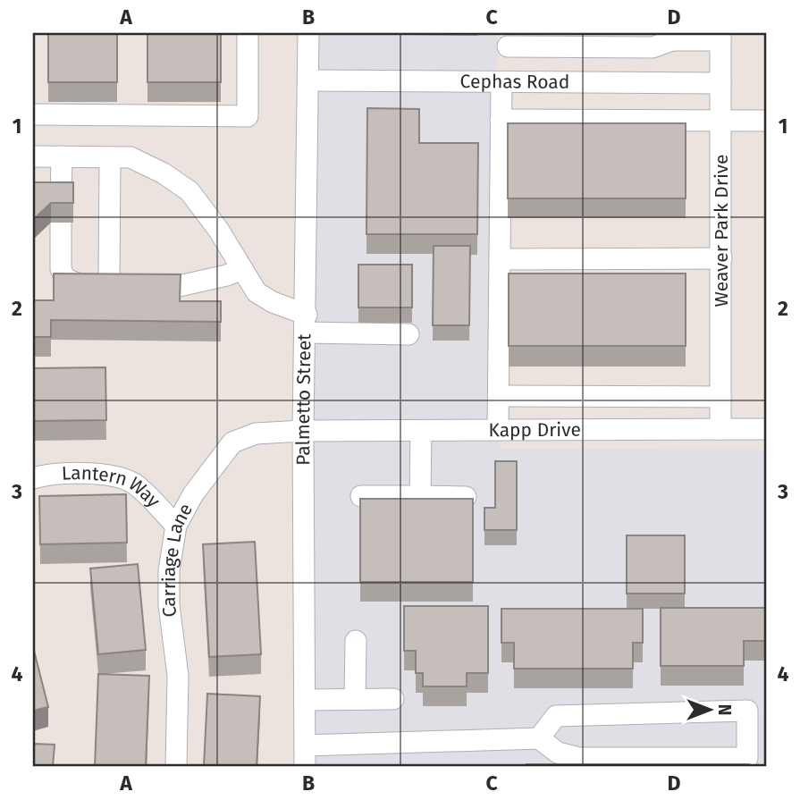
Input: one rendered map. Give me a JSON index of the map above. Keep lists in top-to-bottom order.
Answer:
{
  "streets": {
    "street": [
      "Cephas Road",
      "Weaver Park Drive",
      "Palmetto Street",
      "Kapp Drive",
      "Lantern Way",
      "Carriage Lane"
    ]
  },
  "crossings": [
    ["Cephas Road", "Weaver Park Drive"],
    ["Cephas Road", "Palmetto Street"],
    ["Weaver Park Drive", "Kapp Drive"],
    ["Palmetto Street", "Kapp Drive"],
    ["Palmetto Street", "Carriage Lane"],
    ["Kapp Drive", "Carriage Lane"],
    ["Lantern Way", "Carriage Lane"]
  ],
  "north": "right",
  "grid": {
    "columns": [
      "A",
      "B",
      "C",
      "D"
    ],
    "rows": [
      "1",
      "2",
      "3",
      "4"
    ]
  }
}
